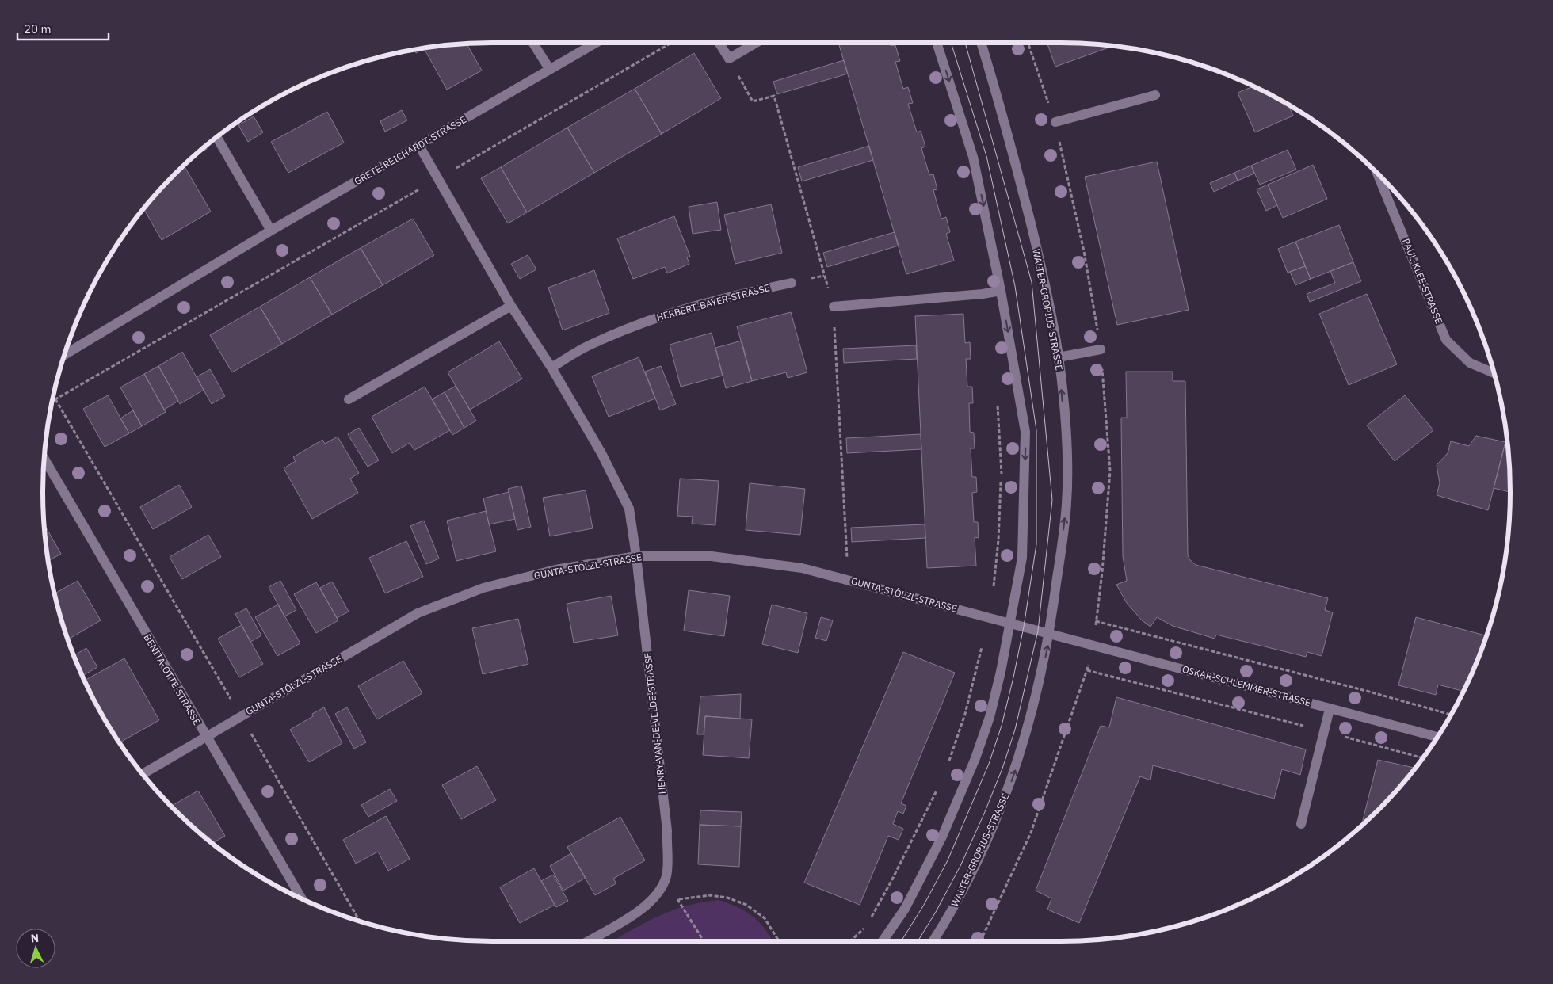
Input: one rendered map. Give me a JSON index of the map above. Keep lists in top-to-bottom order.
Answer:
{
  "streets": {
    "street": [
      "GRETE-REICHARDT-STRASSE",
      "PAUL-KLEE-STRASSE",
      "HERBERT-BAYER-STRASSE",
      "WALTER-GROPIUS-STRASSE",
      "GUNTA-STÖLZL-STRASSE",
      "BENITA-OTTE-STRASSE",
      "OSKAR-SCHLEMMER-STRASSE",
      "HENRY-VAN-DE-VELDE-STRASSE"
    ]
  },
  "crossings": [
    ["WALTER-GROPIUS-STRASSE", "OSKAR-SCHLEMMER-STRASSE"],
    ["GUNTA-STÖLZL-STRASSE", "BENITA-OTTE-STRASSE"],
    ["GUNTA-STÖLZL-STRASSE", "HENRY-VAN-DE-VELDE-STRASSE"]
  ],
  "scale_bar": "20 m",
  "north": "top"
}
